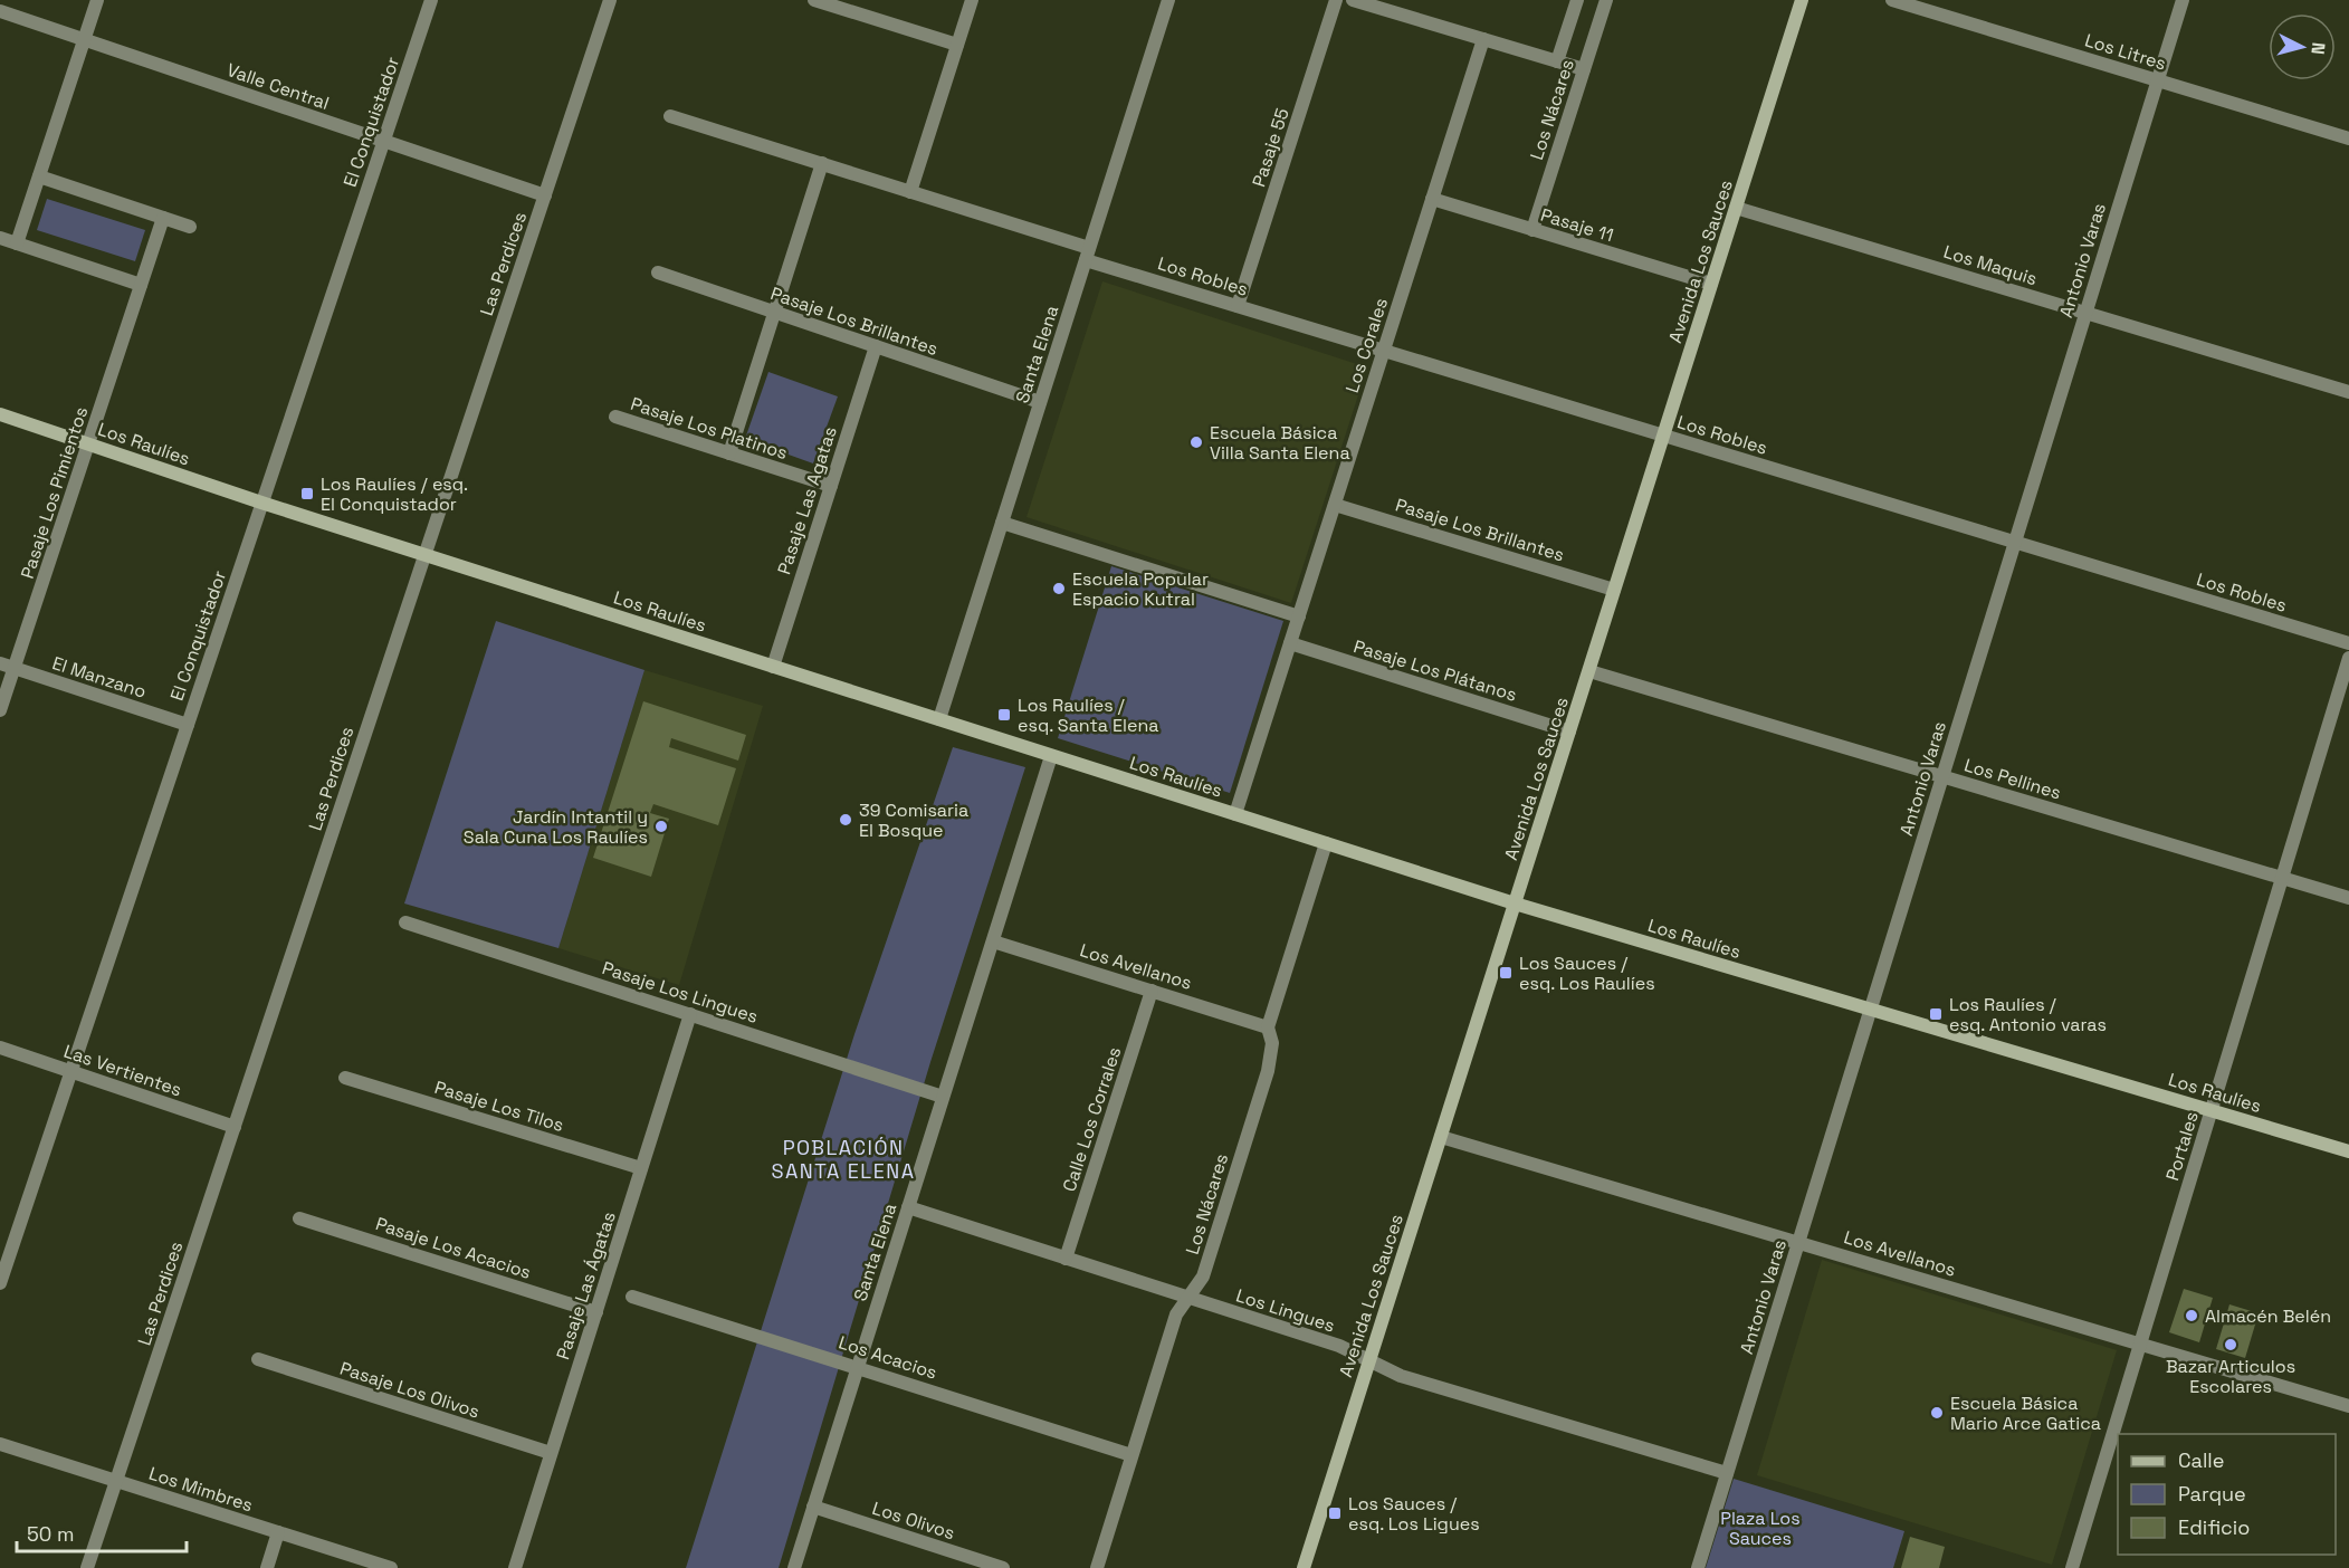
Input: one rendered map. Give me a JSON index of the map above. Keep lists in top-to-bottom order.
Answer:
{
  "streets": {
    "street": [
      "Los Litres",
      "Valle Central",
      "Los Nácares",
      "El Conquistador",
      "Pasaje 55",
      "Pasaje 11",
      "Antonio Varas",
      "Avenida Los Sauces",
      "Las Perdices",
      "Los Maquis",
      "Los Robles",
      "Pasaje Los Brillantes",
      "Los Corales",
      "Santa Elena",
      "Pasaje Los Platinos",
      "Los Raulíes",
      "Pasaje Los Pimientos",
      "Pasaje Las Agatas",
      "Pasaje Los Plátanos",
      "El Manzano",
      "Los Pellines",
      "Los Avellanos",
      "Pasaje Los Lingues",
      "Las Vertientes",
      "Pasaje Los Tilos",
      "Calle Los Corrales",
      "Portales",
      "Pasaje Los Acacios",
      "Pasaje Las Ágatas",
      "Los Lingues",
      "Los Acacios",
      "Pasaje Los Olivos",
      "Los Mimbres",
      "Los Olivos"
    ]
  },
  "crossings": [
    ["Los Litres", "Antonio Varas"],
    ["Valle Central", "El Conquistador"],
    ["Valle Central", "Las Perdices"],
    ["Los Nácares", "Pasaje 11"],
    ["Los Nácares", "Los Raulíes"],
    ["Los Nácares", "Los Avellanos"],
    ["Los Nácares", "Los Lingues"],
    ["Los Nácares", "Los Acacios"],
    ["El Conquistador", "Los Raulíes"],
    ["El Conquistador", "El Manzano"],
    ["El Conquistador", "Las Vertientes"],
    ["Pasaje 55", "Los Robles"],
    ["Pasaje 11", "Avenida Los Sauces"],
    ["Pasaje 11", "Los Corales"],
    ["Antonio Varas", "Los Maquis"],
    ["Antonio Varas", "Los Robles"],
    ["Antonio Varas", "Los Raulíes"],
    ["Antonio Varas", "Los Pellines"],
    ["Antonio Varas", "Los Avellanos"],
    ["Antonio Varas", "Los Lingues"],
    ["Avenida Los Sauces", "Los Maquis"],
    ["Avenida Los Sauces", "Los Robles"],
    ["Avenida Los Sauces", "Pasaje Los Brillantes"],
    ["Avenida Los Sauces", "Los Raulíes"],
    ["Avenida Los Sauces", "Pasaje Los Plátanos"],
    ["Avenida Los Sauces", "Los Pellines"],
    ["Avenida Los Sauces", "Los Avellanos"],
    ["Avenida Los Sauces", "Los Lingues"],
    ["Las Perdices", "Los Raulíes"],
    ["Las Perdices", "Las Vertientes"],
    ["Las Perdices", "Los Mimbres"],
    ["Los Robles", "Los Corales"],
    ["Los Robles", "Santa Elena"],
    ["Pasaje Los Brillantes", "Los Corales"],
    ["Pasaje Los Brillantes", "Santa Elena"],
    ["Pasaje Los Brillantes", "Pasaje Las Agatas"],
    ["Los Corales", "Los Raulíes"],
    ["Los Corales", "Pasaje Los Plátanos"],
    ["Santa Elena", "Los Raulíes"],
    ["Santa Elena", "Los Avellanos"],
    ["Santa Elena", "Pasaje Los Lingues"],
    ["Santa Elena", "Los Lingues"],
    ["Santa Elena", "Los Acacios"],
    ["Santa Elena", "Los Olivos"],
    ["Pasaje Los Platinos", "Pasaje Las Agatas"],
    ["Los Raulíes", "Pasaje Los Pimientos"],
    ["Los Raulíes", "Pasaje Las Agatas"],
    ["Los Raulíes", "Portales"],
    ["Pasaje Los Pimientos", "El Manzano"],
    ["Los Pellines", "Portales"],
    ["Los Avellanos", "Calle Los Corrales"],
    ["Los Avellanos", "Portales"],
    ["Pasaje Los Lingues", "Pasaje Las Ágatas"],
    ["Pasaje Los Tilos", "Pasaje Las Ágatas"],
    ["Calle Los Corrales", "Los Lingues"],
    ["Pasaje Los Acacios", "Pasaje Las Ágatas"],
    ["Pasaje Las Ágatas", "Pasaje Los Olivos"]
  ],
  "districts": ["POBLACIÓN SANTA ELENA"],
  "parks": ["Plaza Los Sauces"],
  "places": {
    "other": [
      "Escuela Básica Villa Santa Elena",
      "Escuela Popular Espacio Kutral",
      "39 Comisaria El Bosque",
      "Jardín Intantil y Sala Cuna Los Raulíes",
      "Almacén Belén",
      "Bazar Articulos Escolares",
      "Escuela Básica Mario Arce Gatica"
    ],
    "transit": [
      "Los Raulíes / esq. El Conquistador",
      "Los Raulíes / esq. Santa Elena",
      "Los Sauces / esq. Los Raulíes",
      "Los Raulíes / esq. Antonio varas",
      "Los Sauces / esq. Los Ligues"
    ]
  },
  "legend": ["Calle", "Parque", "Edificio"],
  "scale_bar": "50 m",
  "north": "right"
}
